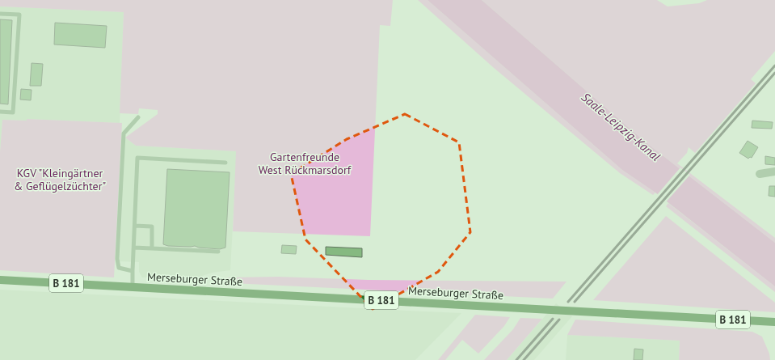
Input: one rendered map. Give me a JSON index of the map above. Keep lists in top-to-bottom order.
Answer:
{
  "streets": {
    "main road": ["Merseburger Straße", "B 181"]
  },
  "water": ["Saale-Leipzig-Kanal"],
  "parks": ["Gartenfreunde West Rückmarsdorf", "KGV \"Kleingärtner & Geflügelzüchter\""]
}
